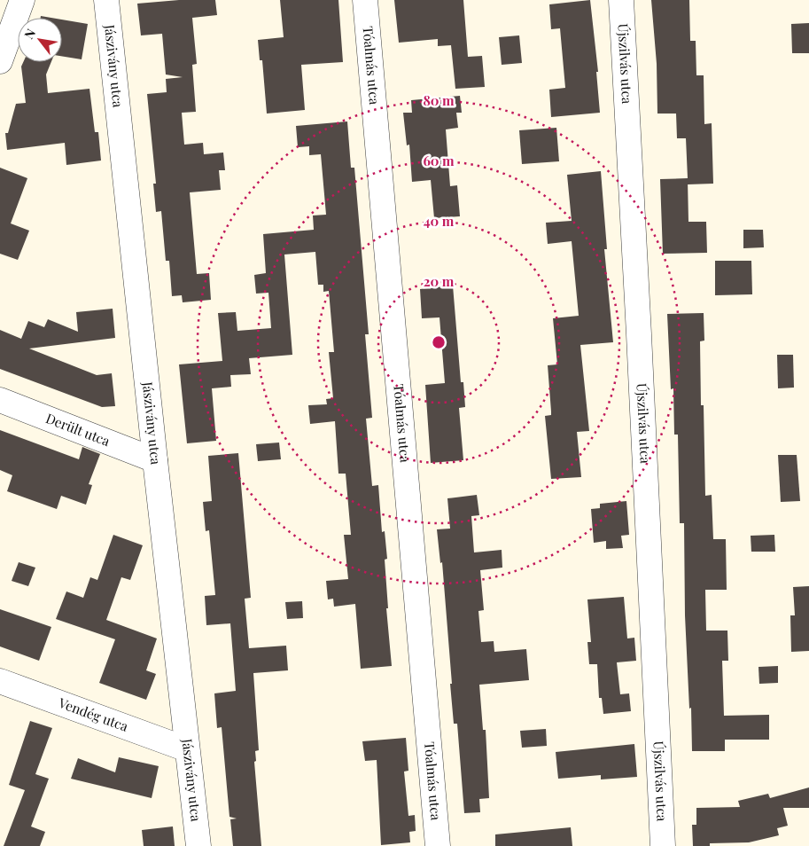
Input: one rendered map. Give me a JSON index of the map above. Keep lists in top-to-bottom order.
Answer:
{
  "streets": {
    "street": [
      "Újszilvás utca",
      "Tóalmás utca",
      "Jászivány utca",
      "Derült utca",
      "Vendég utca"
    ]
  },
  "crossings": [
    ["Jászivány utca", "Derült utca"],
    ["Jászivány utca", "Vendég utca"]
  ],
  "north": "top left",
  "rings": [
    "80 m",
    "60 m",
    "40 m",
    "20 m"
  ]
}
